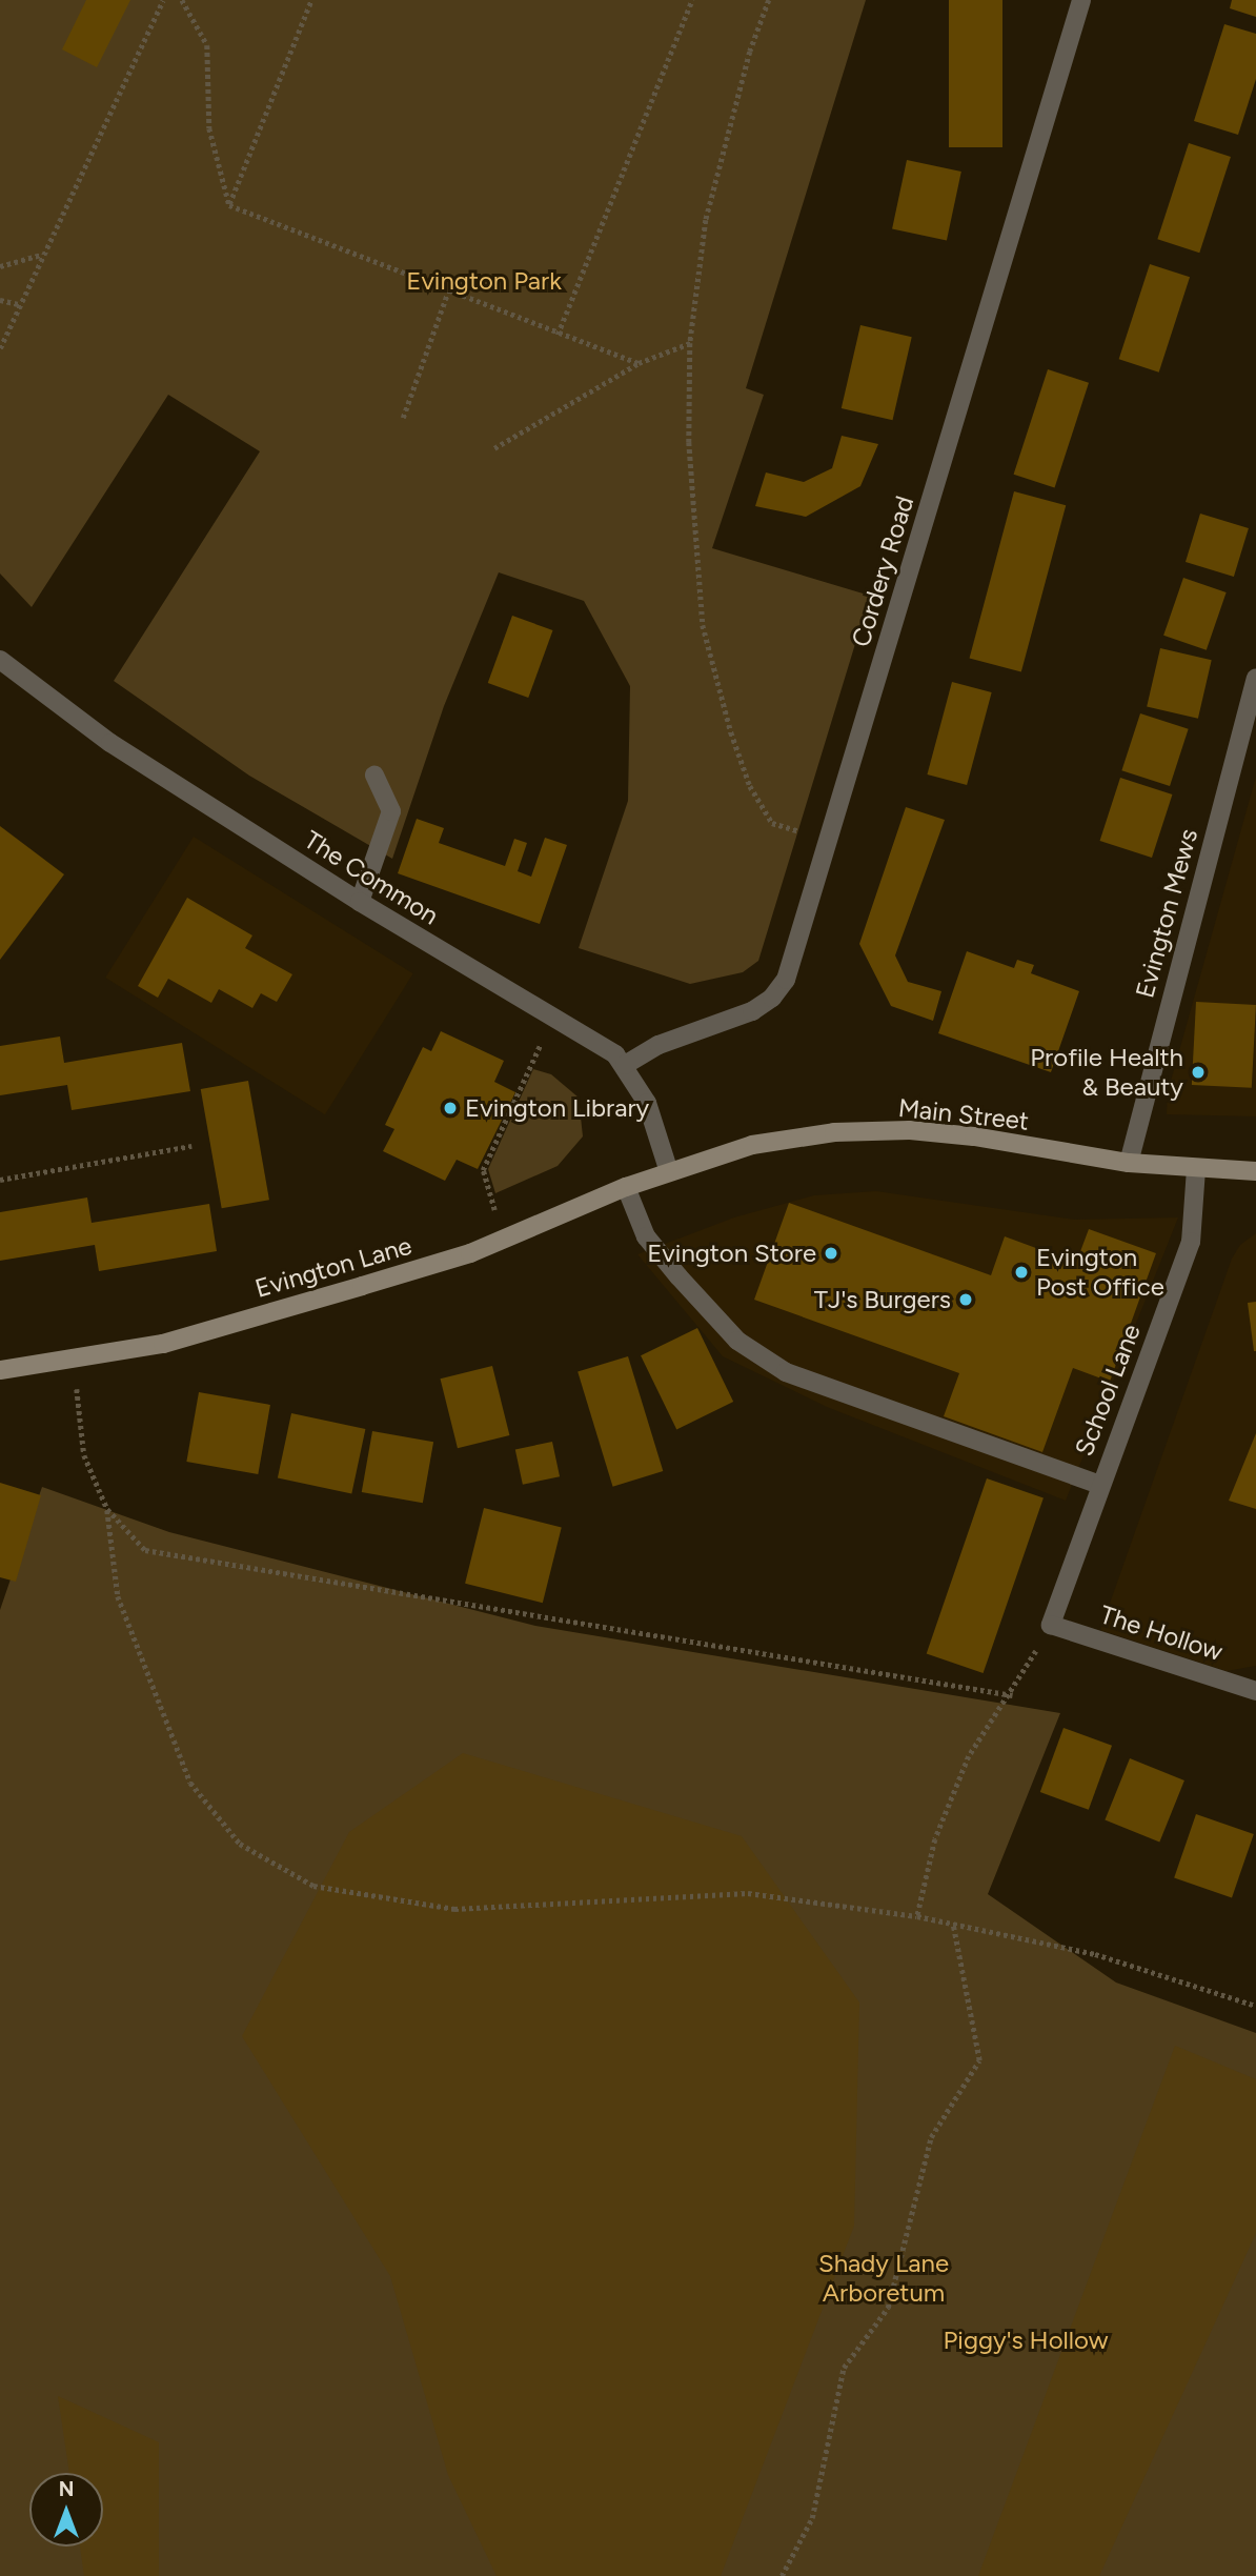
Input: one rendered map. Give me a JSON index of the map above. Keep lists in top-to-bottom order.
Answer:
{
  "streets": {
    "main road": ["Main Street", "Evington Lane"],
    "street": [
      "Cordery Road",
      "The Common",
      "Evington Mews",
      "School Lane",
      "The Hollow"
    ]
  },
  "crossings": [
    ["Cordery Road", "The Common"],
    ["The Common", "Main Street"],
    ["The Common", "Evington Lane"],
    ["Evington Mews", "Main Street"],
    ["Main Street", "Evington Lane"],
    ["Main Street", "School Lane"],
    ["School Lane", "The Hollow"]
  ],
  "parks": ["Evington Park", "Shady Lane Arboretum", "Piggy's Hollow"],
  "places": [
    "Profile Health & Beauty",
    "Evington Library",
    "Evington Store",
    "Evington Post Office",
    "TJ's Burgers"
  ],
  "north": "top"
}
